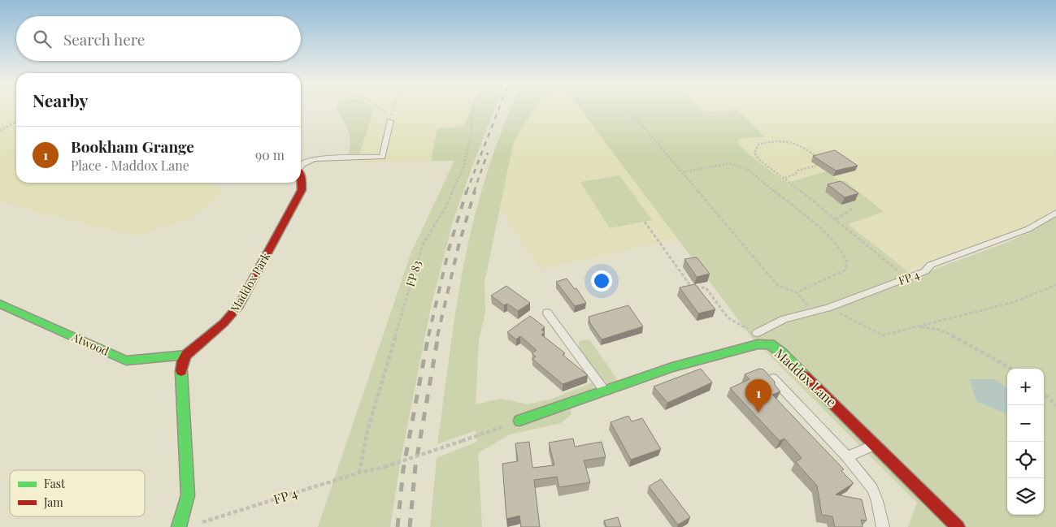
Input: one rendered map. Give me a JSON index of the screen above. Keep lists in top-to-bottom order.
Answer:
{
  "streets": {
    "street": ["Maddox Park", "Atwood", "Maddox Lane"],
    "lane": ["FP 4"],
    "path": ["FP 83"]
  },
  "crossings": [
    ["FP 83", "FP 4"],
    ["FP 4", "Maddox Lane"],
    ["Maddox Park", "Atwood"]
  ],
  "legend": ["Fast", "Jam"],
  "page": {
    "search": "Search here",
    "heading": "Nearby",
    "list": [
      {
        "mark": "1",
        "name": "Bookham Grange",
        "note": "Place · Maddox Lane",
        "value": "90 m"
      }
    ],
    "map_buttons": ["+", "−"],
    "pins": "1"
  }
}
